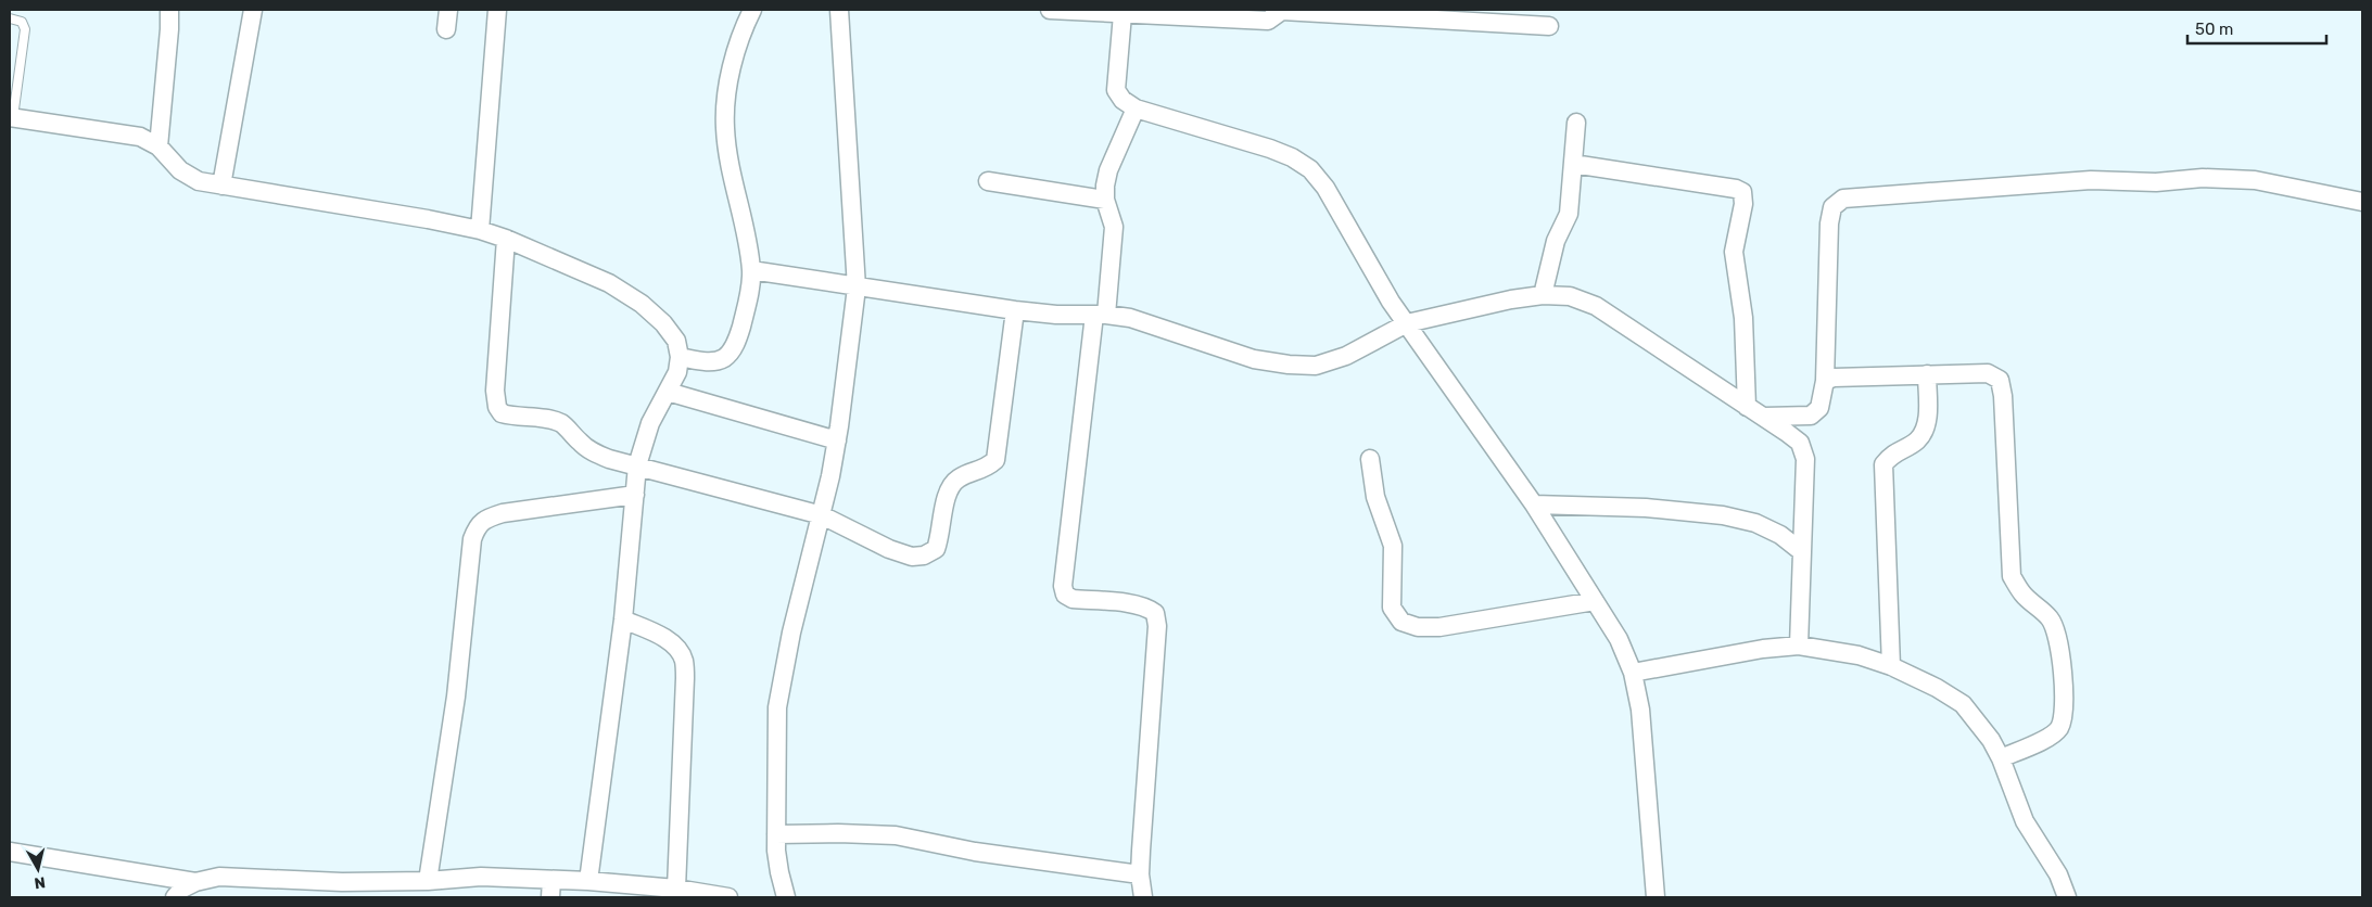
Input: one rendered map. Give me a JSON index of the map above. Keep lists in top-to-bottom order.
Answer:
{
  "scale_bar": "50 m",
  "north": "bottom"
}
